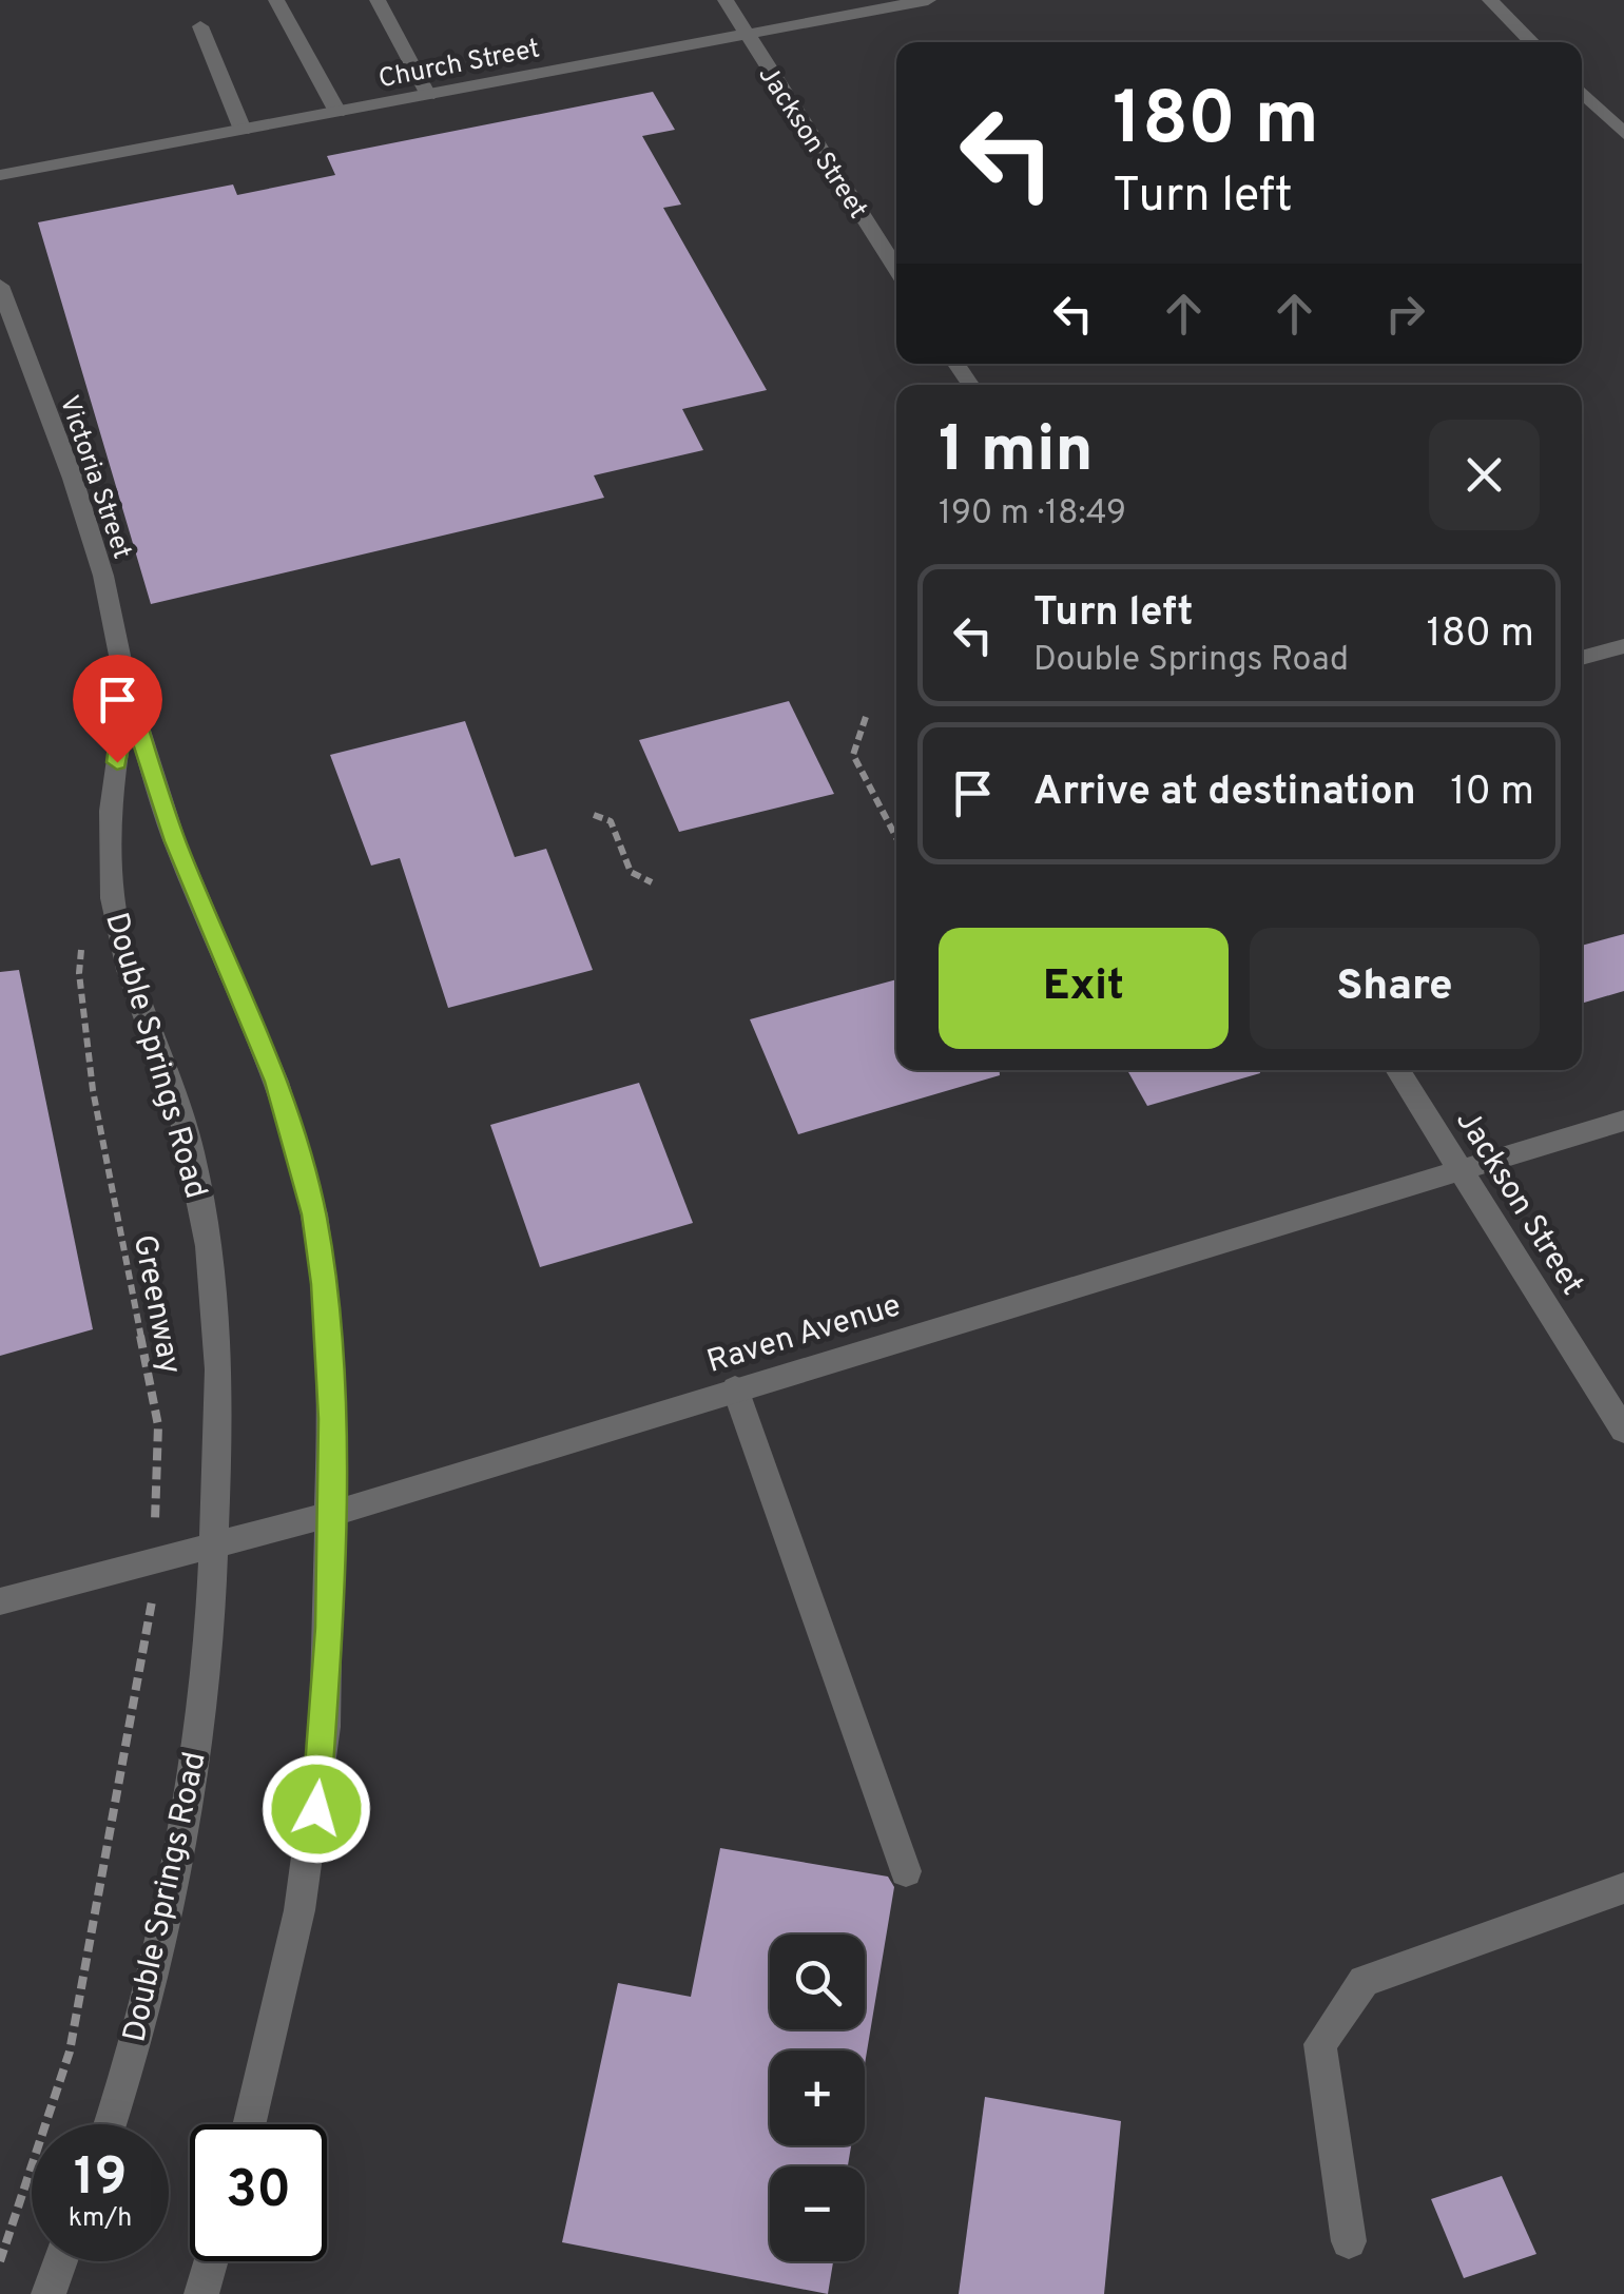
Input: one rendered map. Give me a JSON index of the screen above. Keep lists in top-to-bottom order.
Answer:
{
  "streets": {
    "street": [
      "Church Street",
      "Jackson Street",
      "Victoria Street",
      "Double Springs Road",
      "Raven Avenue"
    ],
    "path": ["Greenway"]
  },
  "crossings": [
    ["Church Street", "Jackson Street"],
    ["Jackson Street", "Raven Avenue"],
    ["Victoria Street", "Double Springs Road"],
    ["Double Springs Road", "Raven Avenue"],
    ["Greenway", "Raven Avenue"]
  ],
  "page": {
    "turn": ["180 m", "Turn left"],
    "heading": ["1 min", "190 m · 18:49"],
    "list": [
      {
        "name": "Turn left",
        "note": "Double Springs Road",
        "value": "180 m"
      },
      {
        "name": "Arrive at destination",
        "value": "10 m"
      }
    ],
    "buttons": ["Exit", "Share"],
    "map_buttons": ["+", "−"],
    "speed": "19 km/h",
    "limit": "30"
  }
}
